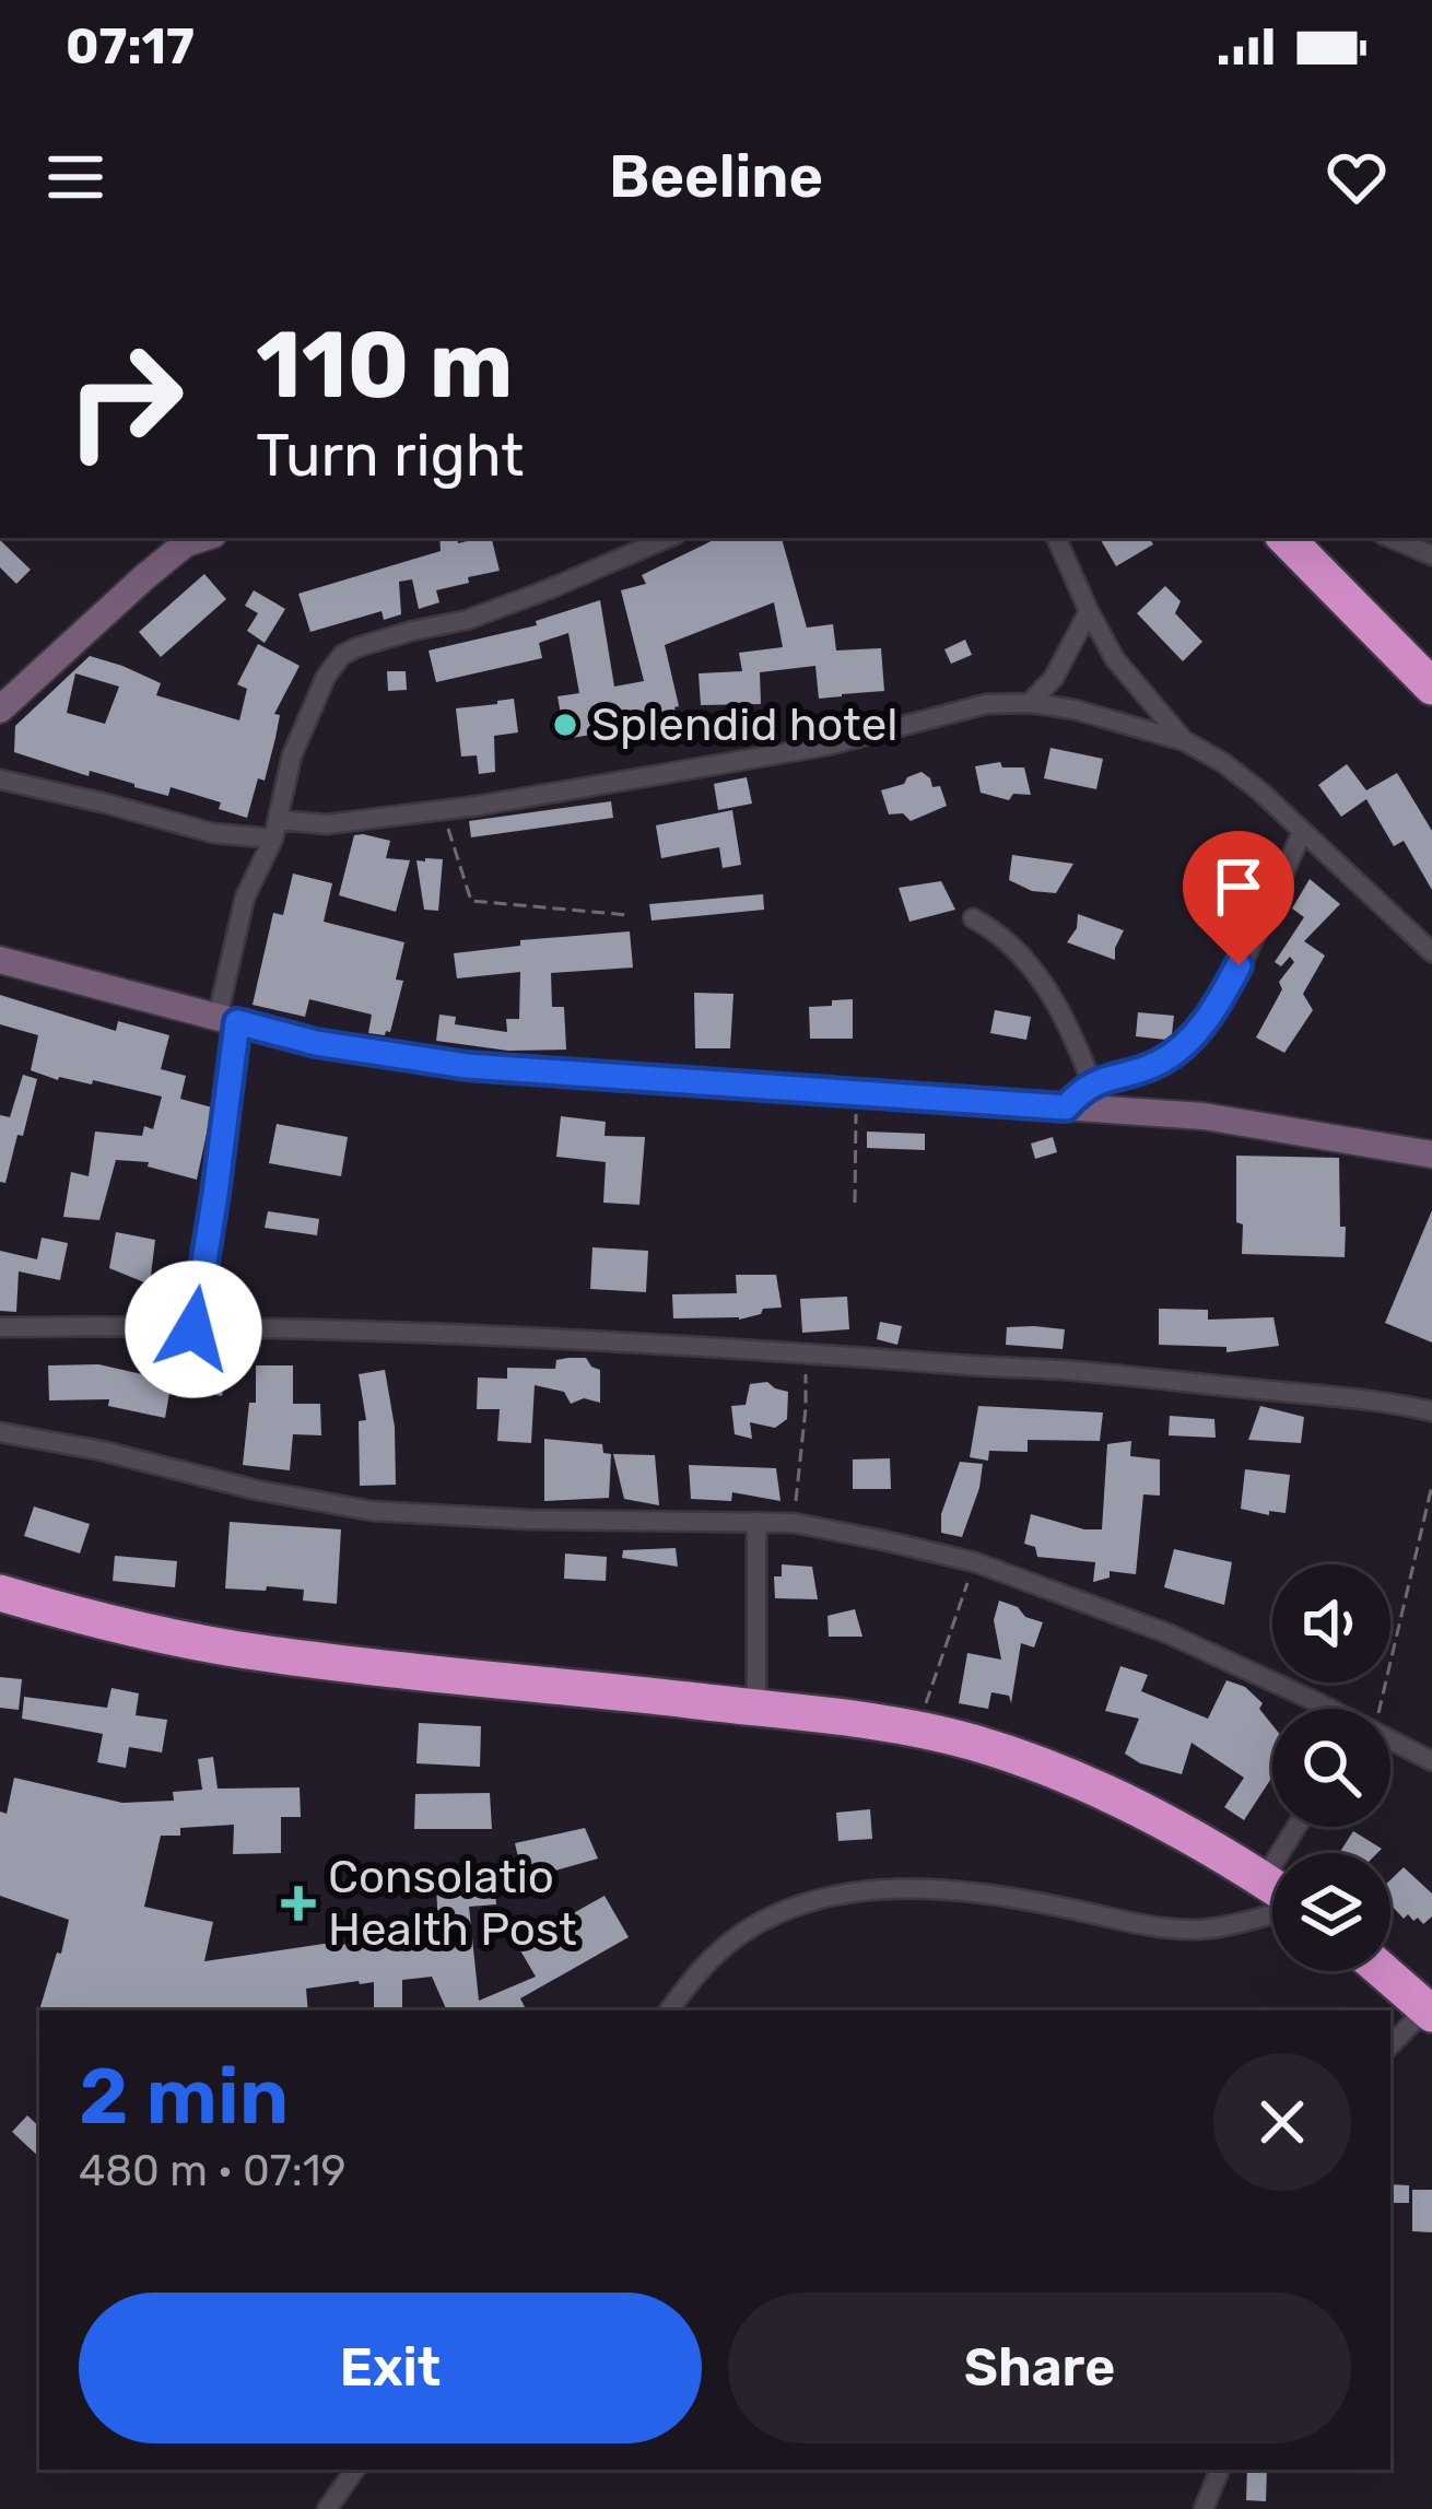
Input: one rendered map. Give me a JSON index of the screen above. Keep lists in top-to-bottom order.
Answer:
{
  "places": {
    "other": ["Splendid hotel"],
    "health": ["Consolatio Health Post"]
  },
  "page": {
    "status": "07:17",
    "header": "Beeline",
    "turn": ["110 m", "Turn right"],
    "heading": ["2 min", "480 m · 07:19"],
    "buttons": ["Exit", "Share"]
  }
}
